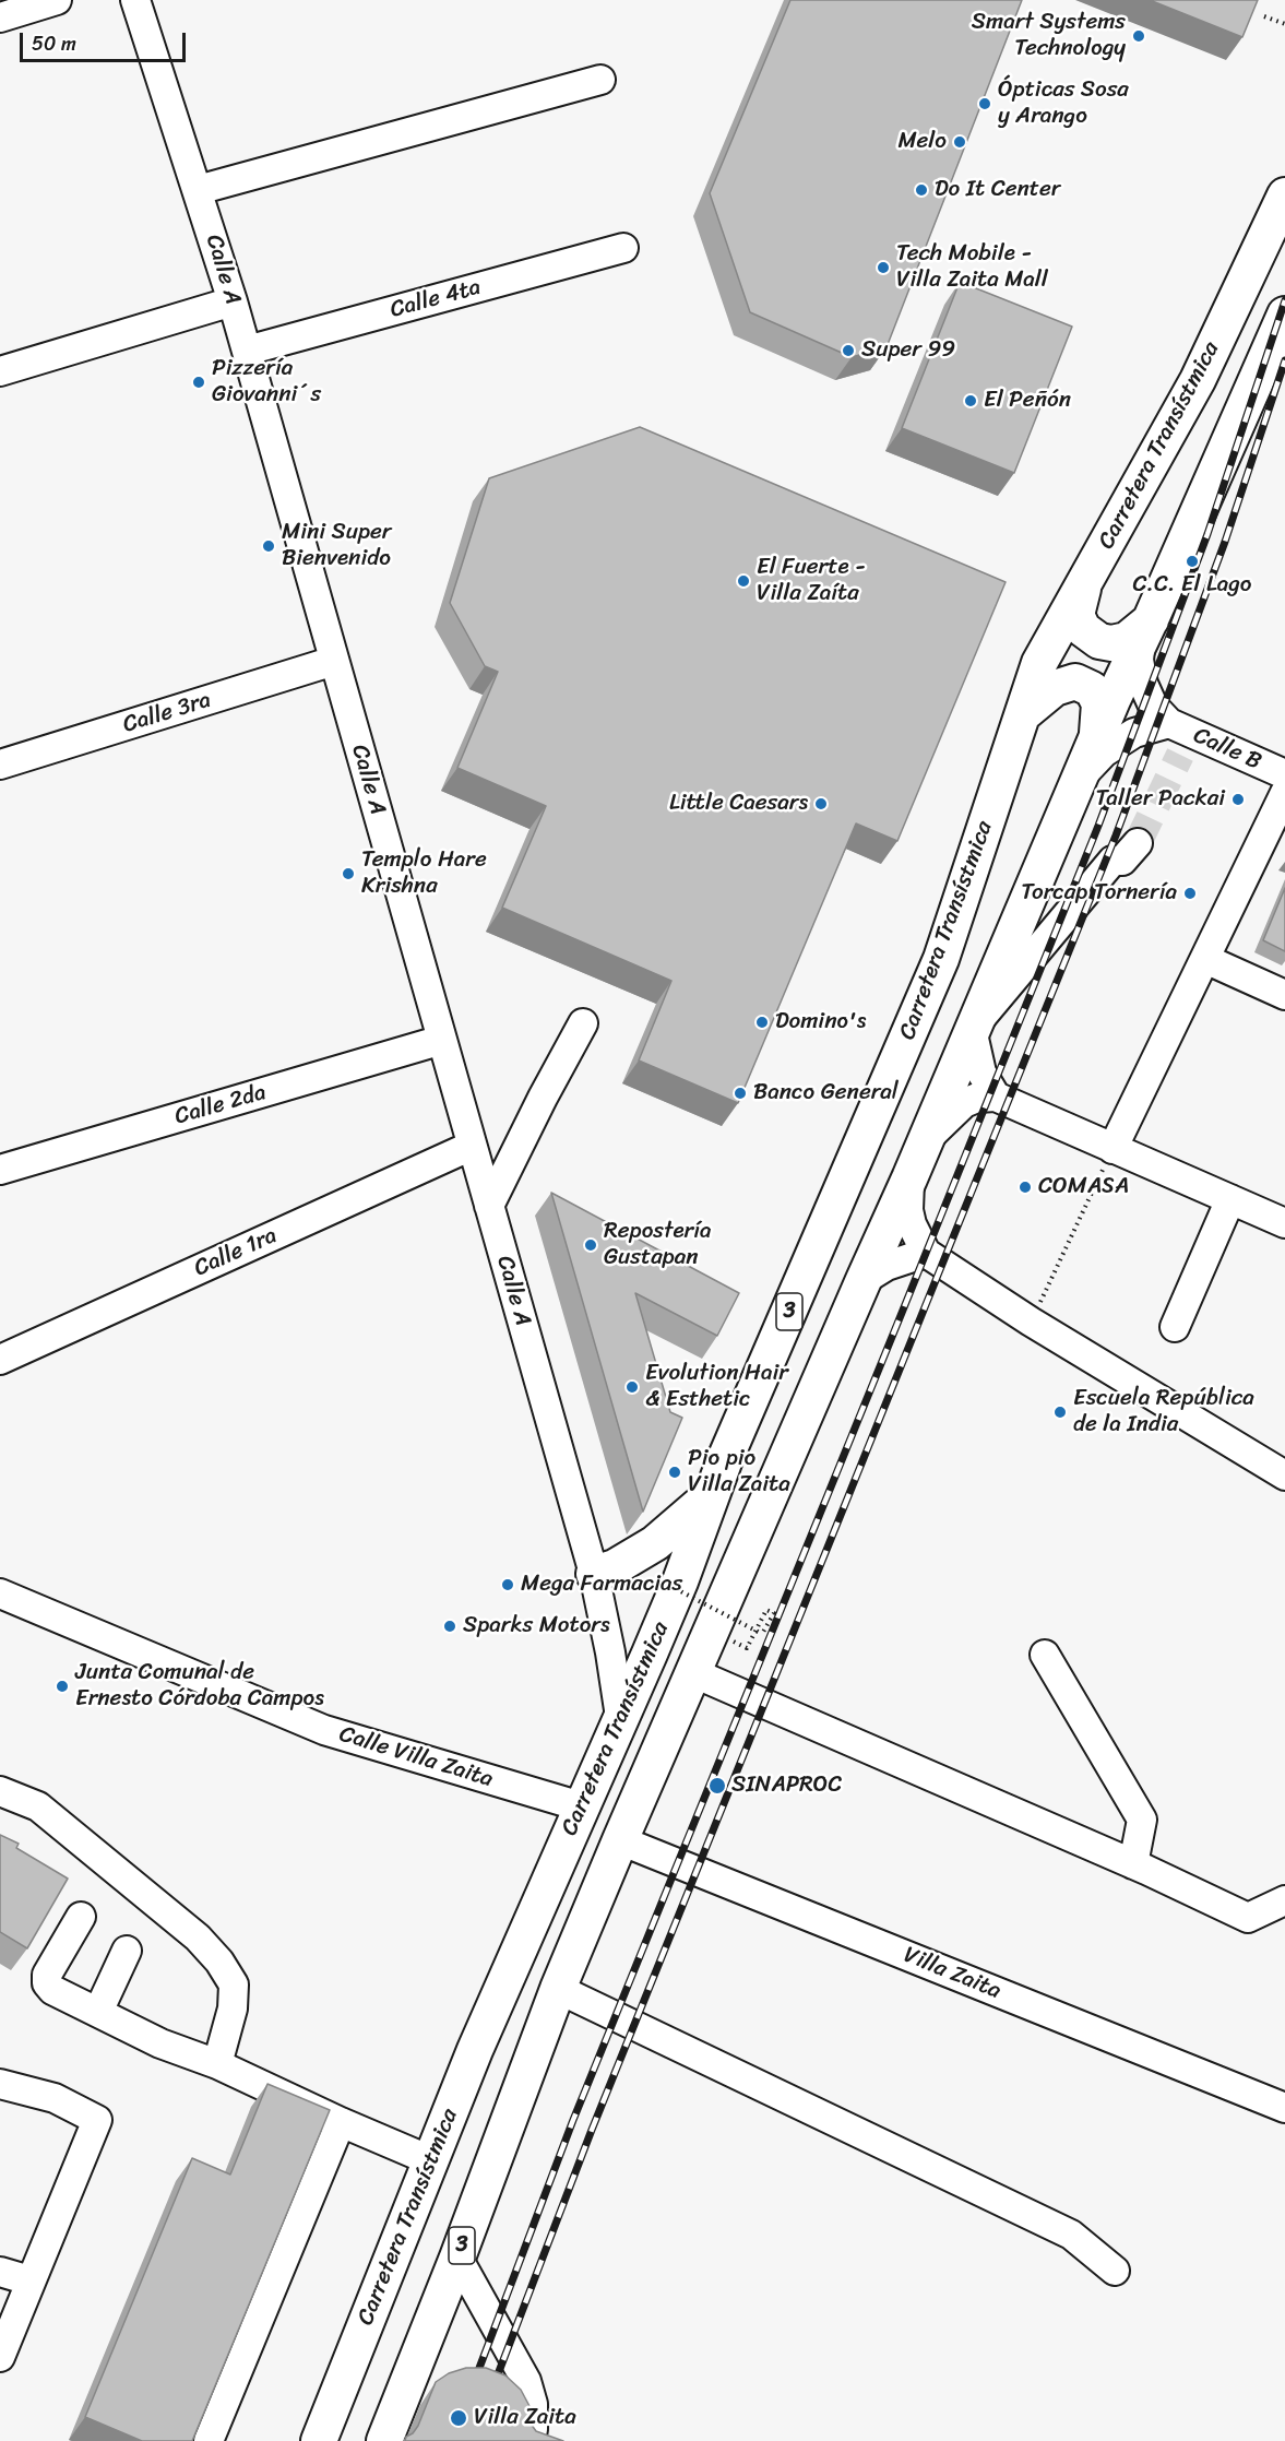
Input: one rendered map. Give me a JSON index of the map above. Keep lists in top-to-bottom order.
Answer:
{
  "streets": {
    "main road": ["Carretera Transístmica", "3"],
    "street": [
      "Calle A",
      "Calle 4ta",
      "Calle 3ra",
      "Calle B",
      "Calle 2da",
      "Calle 1ra",
      "Calle Villa Zaita",
      "Villa Zaita"
    ]
  },
  "crossings": [
    ["Calle A", "Calle 4ta"],
    ["Calle A", "Carretera Transístmica"],
    ["Calle A", "Calle 3ra"],
    ["Calle A", "Calle 2da"],
    ["Calle A", "Calle 1ra"],
    ["Carretera Transístmica", "Calle B"],
    ["Carretera Transístmica", "Calle Villa Zaita"],
    ["Carretera Transístmica", "Villa Zaita"]
  ],
  "places": [
    "Smart Systems Technology",
    "Ópticas Sosa y Arango",
    "Melo",
    "Do It Center",
    "Tech Mobile - Villa Zaita Mall",
    "Super 99",
    "Pizzería Giovanni´s",
    "El Peñón",
    "Mini Super Bienvenido",
    "C.C. El Lago",
    "El Fuerte - Villa Zaíta",
    "Taller Packai",
    "Little Caesars",
    "Templo Hare Krishna",
    "Torcap Tornería",
    "Domino's",
    "Banco General",
    "COMASA",
    "Repostería Gustapan",
    "Evolution Hair & Esthetic",
    "Escuela República de la India",
    "Pio pio Villa Zaita",
    "Mega Farmacias",
    "Sparks Motors",
    "Junta Comunal de Ernesto Córdoba Campos",
    "SINAPROC",
    "Villa Zaita"
  ],
  "scale_bar": "50 m"
}
